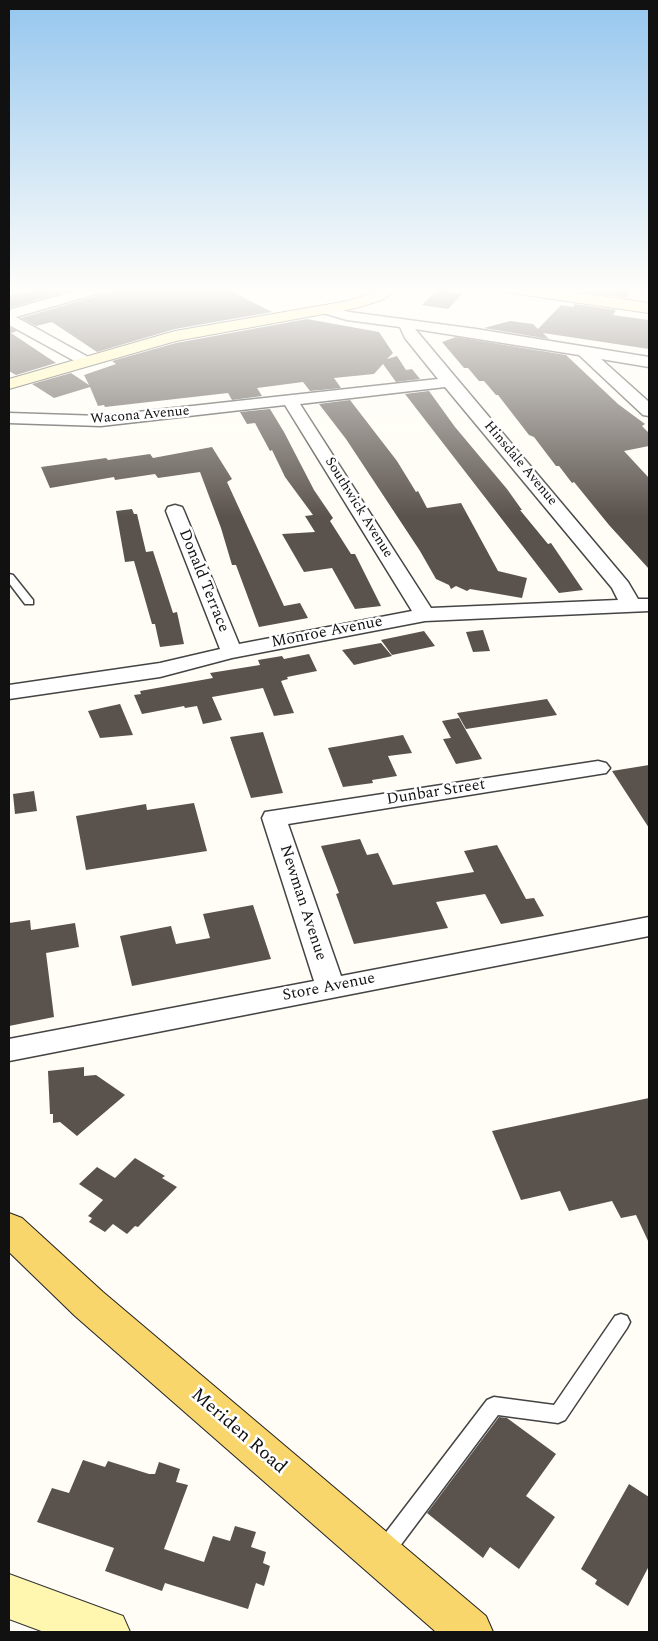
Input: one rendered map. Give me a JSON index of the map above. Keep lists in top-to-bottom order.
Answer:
{
  "streets": {
    "main road": ["Meriden Road"],
    "street": [
      "Wacona Avenue",
      "Hinsdale Avenue",
      "Southwick Avenue",
      "Donald Terrace",
      "Monroe Avenue",
      "Dunbar Street",
      "Newman Avenue",
      "Store Avenue"
    ]
  },
  "crossings": [
    ["Wacona Avenue", "Hinsdale Avenue"],
    ["Wacona Avenue", "Southwick Avenue"],
    ["Hinsdale Avenue", "Monroe Avenue"],
    ["Southwick Avenue", "Monroe Avenue"],
    ["Donald Terrace", "Monroe Avenue"],
    ["Dunbar Street", "Newman Avenue"],
    ["Newman Avenue", "Store Avenue"]
  ]
}
